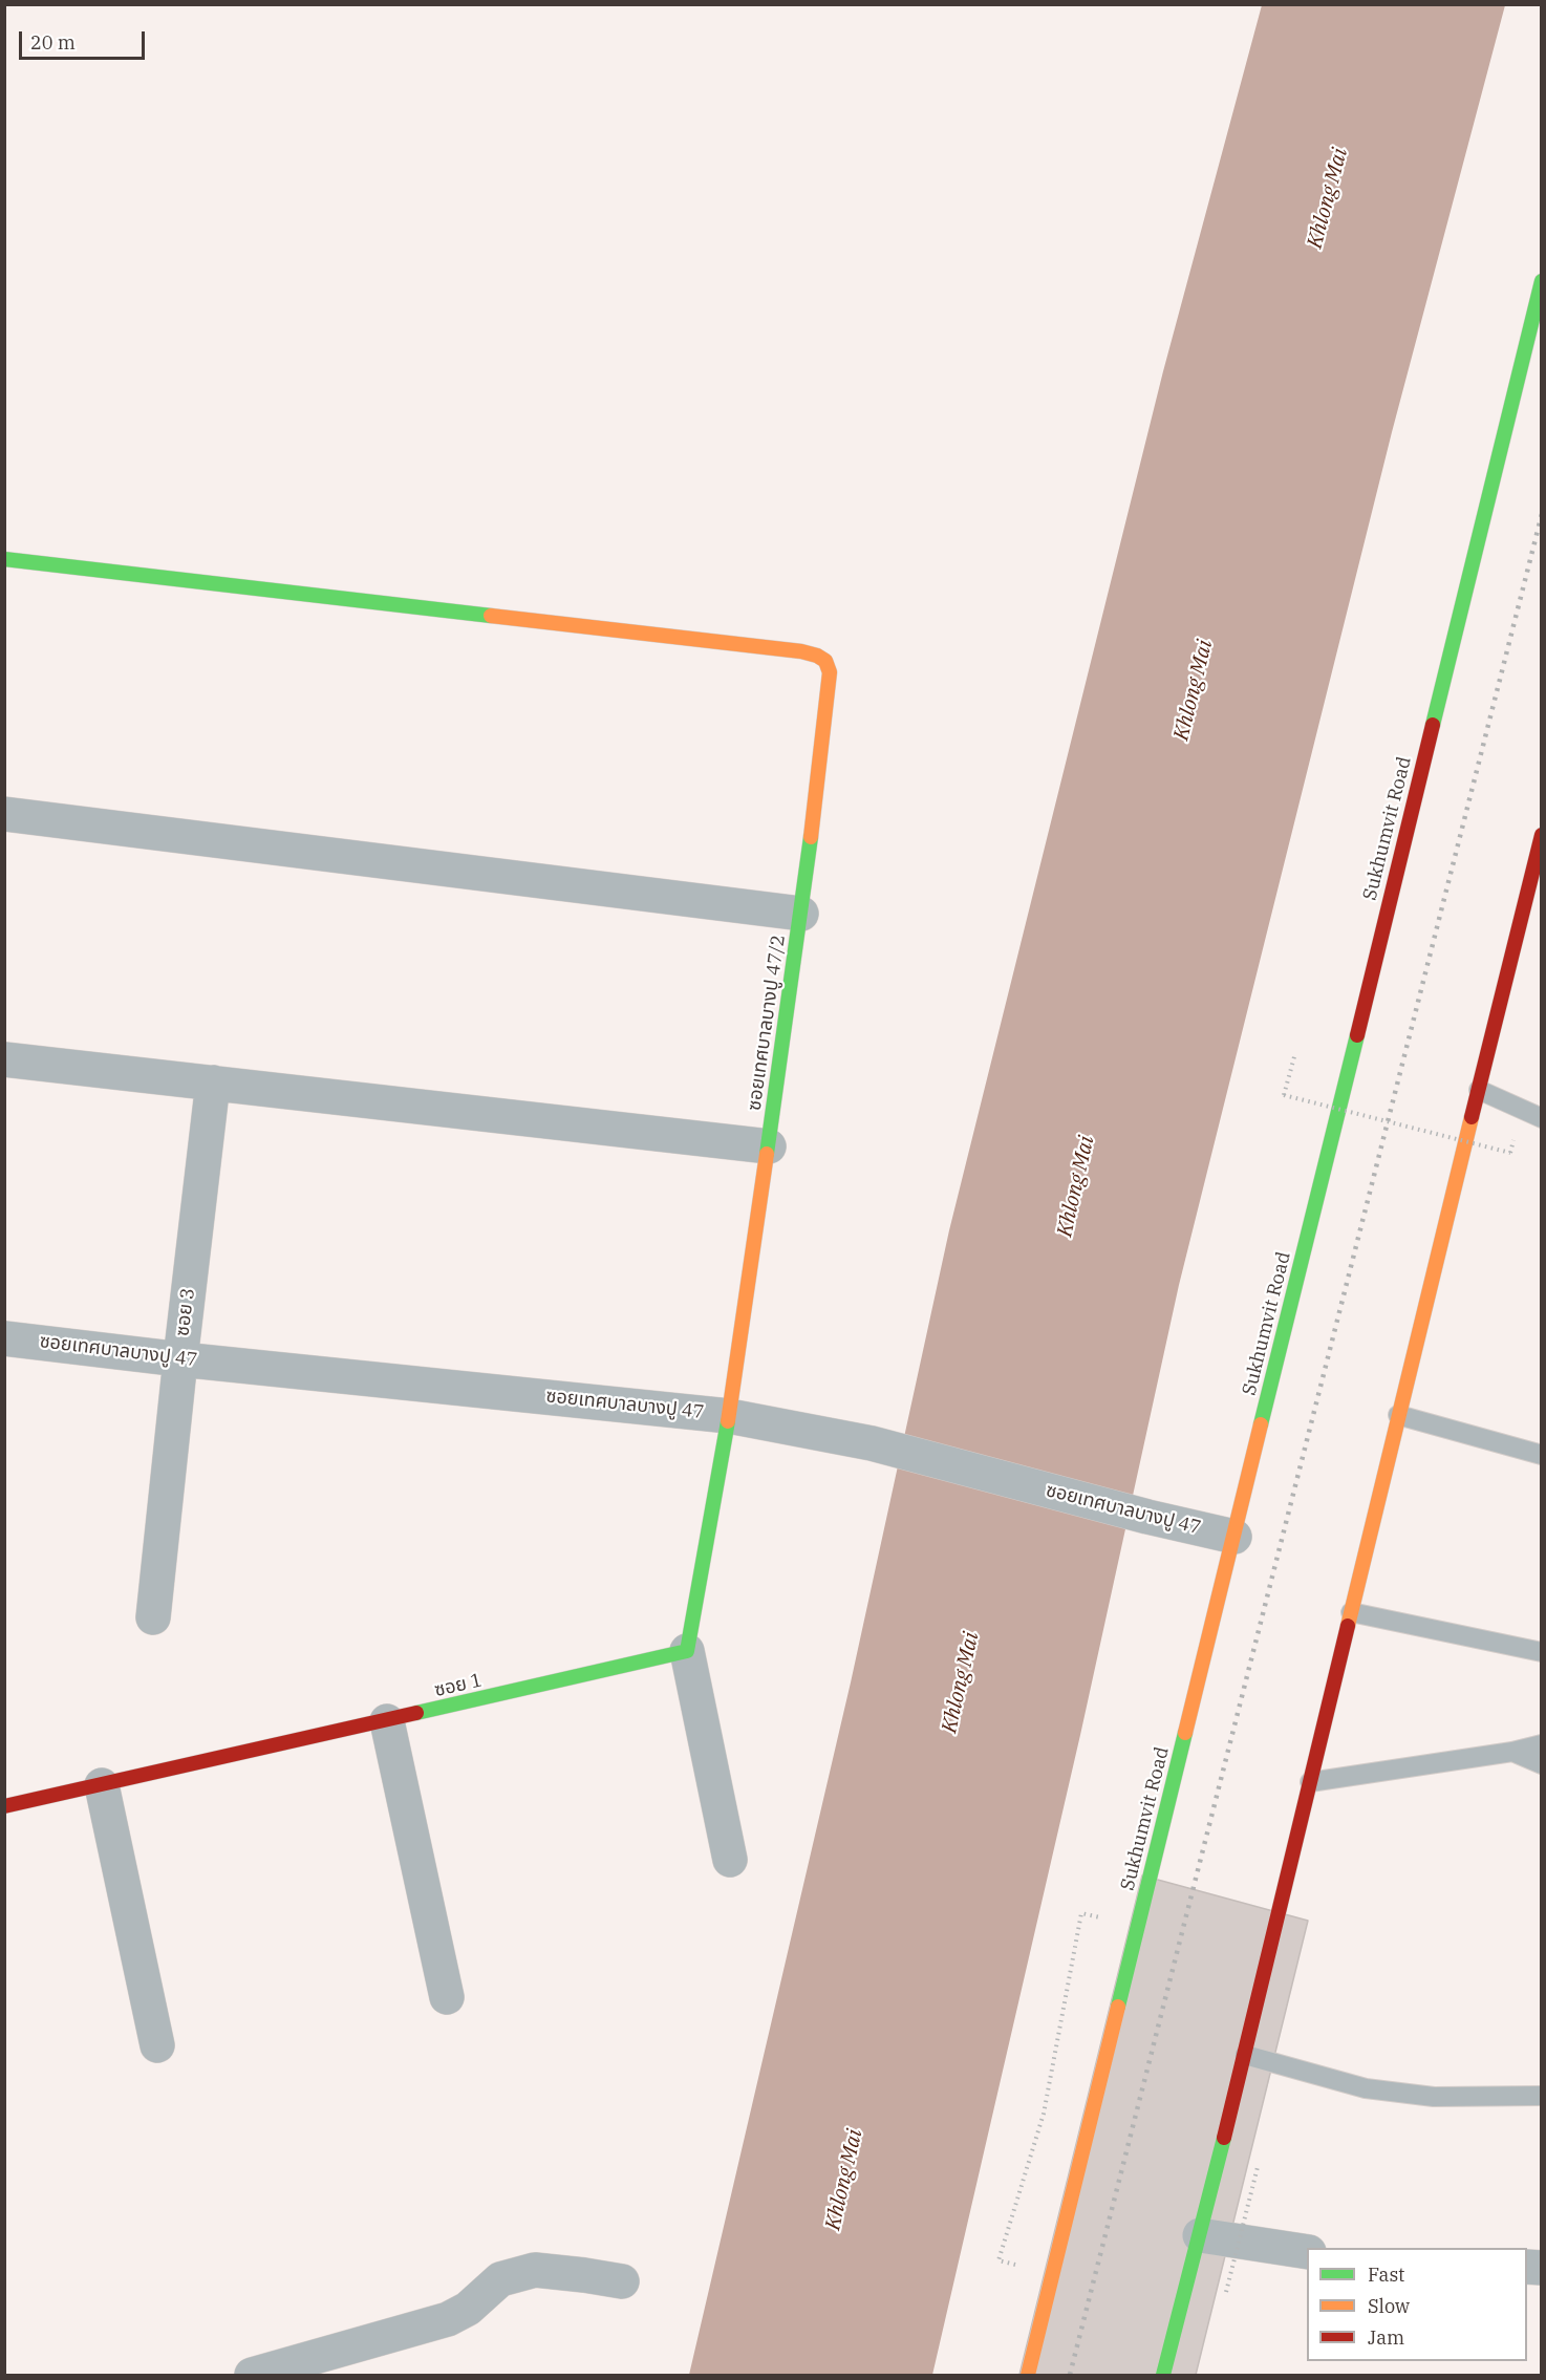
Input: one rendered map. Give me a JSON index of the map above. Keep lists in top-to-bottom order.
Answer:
{
  "streets": {
    "main road": ["Sukhumvit Road", "ซอยเทศบาลบางปู 47/2", "ซอย 1"],
    "street": ["ซอย 3", "ซอยเทศบาลบางปู 47"]
  },
  "crossings": [
    ["Sukhumvit Road", "ซอยเทศบาลบางปู 47"],
    ["ซอยเทศบาลบางปู 47/2", "ซอยเทศบาลบางปู 47"],
    ["ซอย 3", "ซอยเทศบาลบางปู 47"]
  ],
  "water": ["Khlong Mai"],
  "legend": ["Fast", "Slow", "Jam"],
  "scale_bar": "20 m"
}
